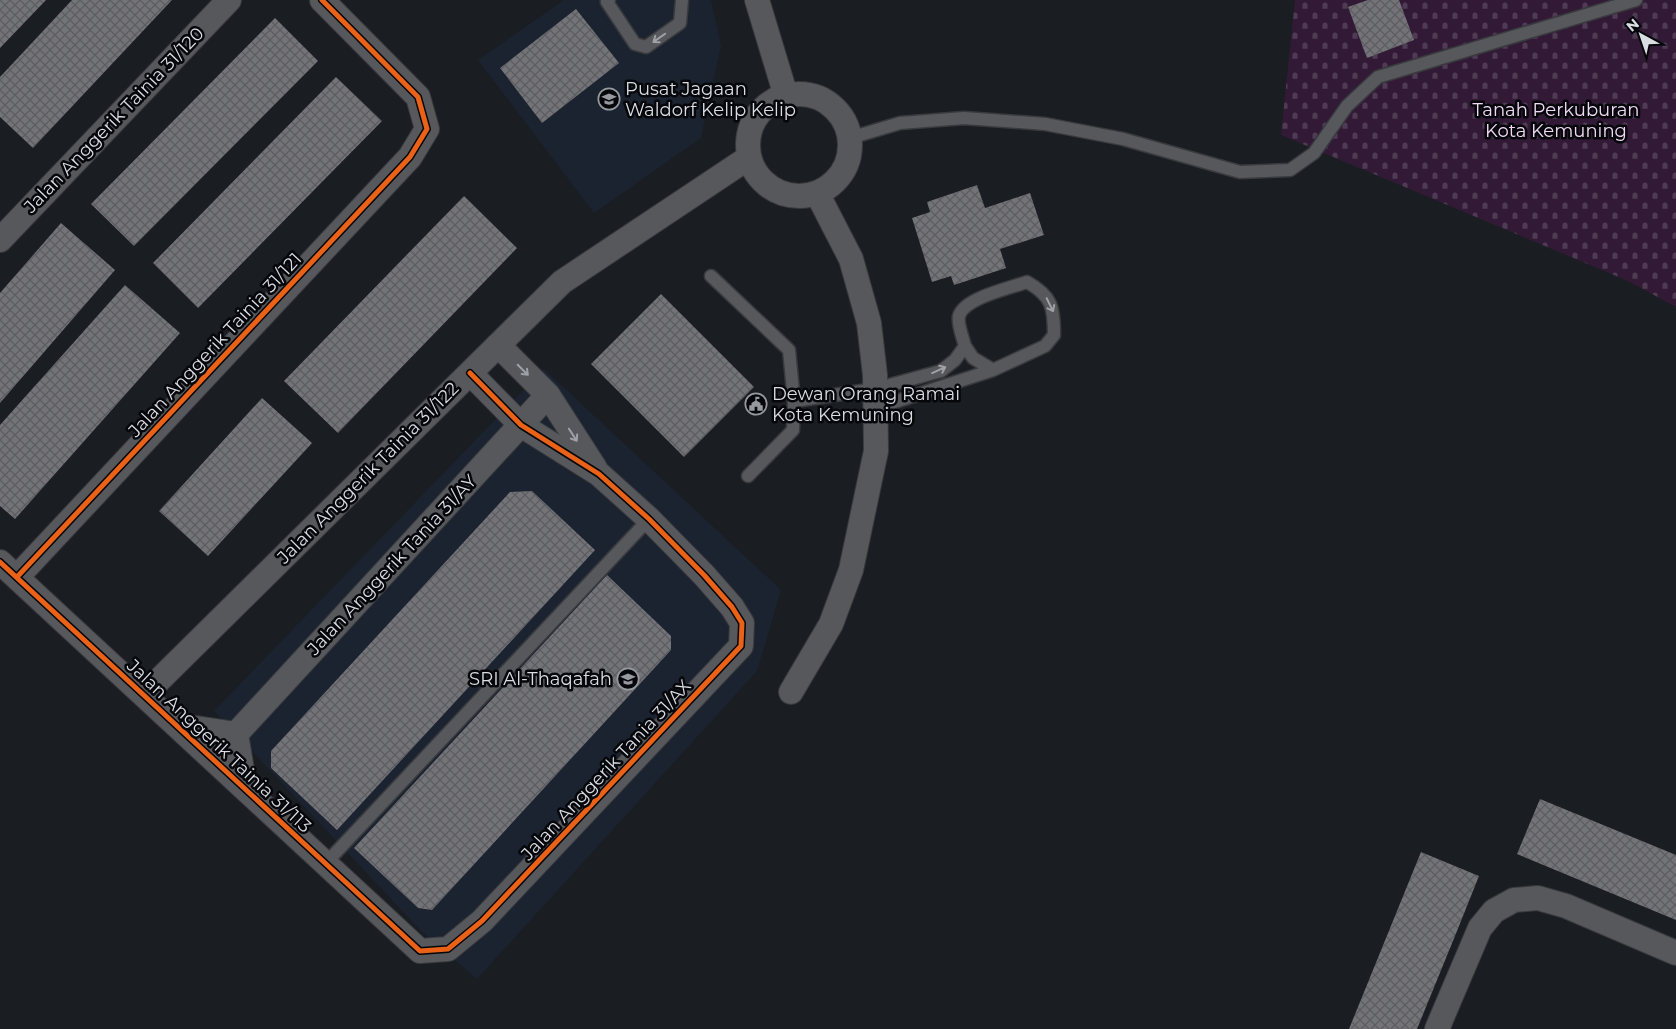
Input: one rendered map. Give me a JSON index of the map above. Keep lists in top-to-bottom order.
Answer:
{
  "streets": {
    "street": [
      "Jalan Anggerik Tainia 31/120",
      "Jalan Anggerik Tainia 31/121",
      "Jalan Anggerik Tainia 31/122",
      "Jalan Anggerik Tania 31/AY",
      "Jalan Anggerik Tainia 31/113",
      "Jalan Anggerik Tania 31/AX"
    ]
  },
  "crossings": [
    ["Jalan Anggerik Tainia 31/121", "Jalan Anggerik Tainia 31/113"],
    ["Jalan Anggerik Tainia 31/122", "Jalan Anggerik Tainia 31/113"],
    ["Jalan Anggerik Tainia 31/113", "Jalan Anggerik Tania 31/AX"]
  ],
  "parks": ["Tanah Perkuburan Kota Kemuning"],
  "places": {
    "school or university": ["Pusat Jagaan Waldorf Kelip Kelip", "SRI Al-Thaqafah"],
    "public building": ["Dewan Orang Ramai Kota Kemuning"]
  },
  "north": "top left"
}
